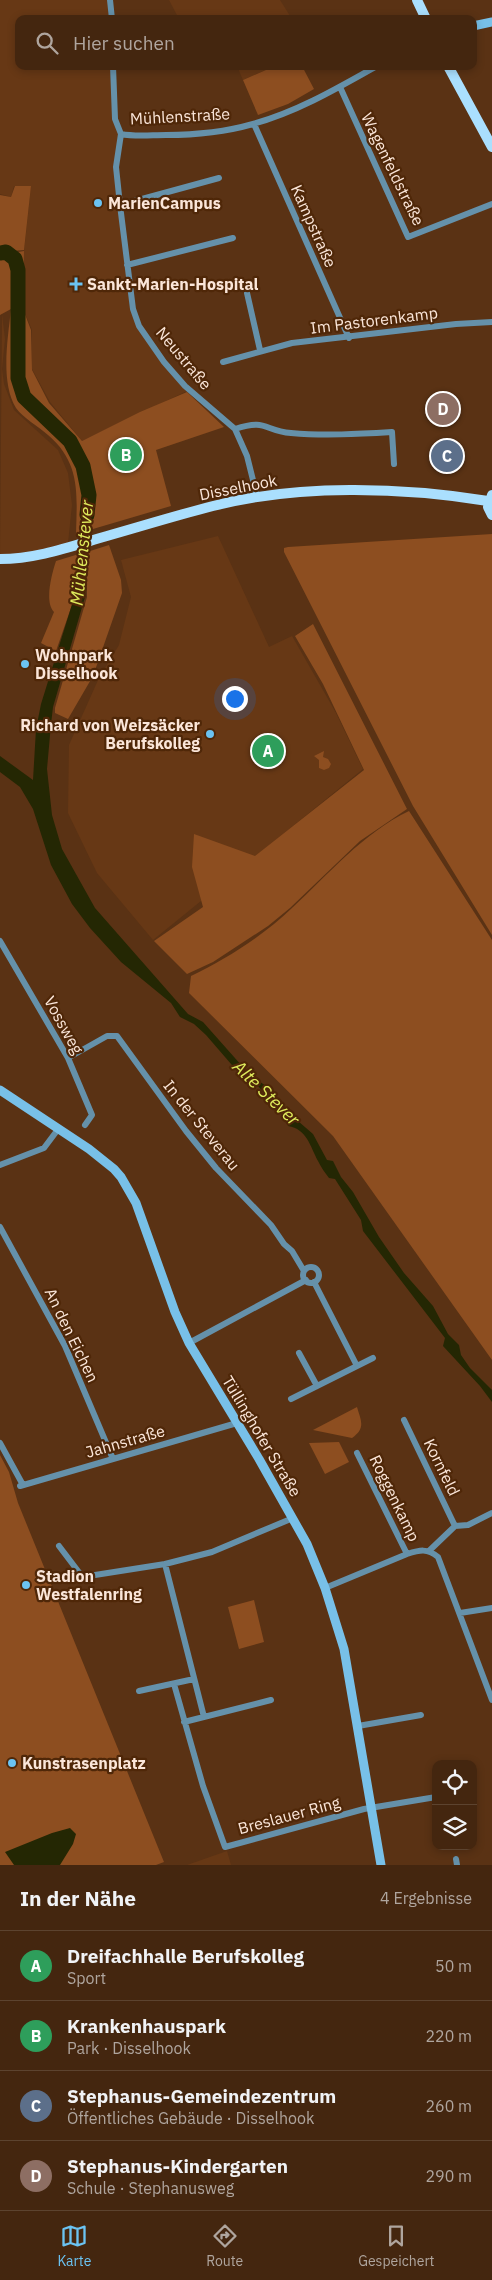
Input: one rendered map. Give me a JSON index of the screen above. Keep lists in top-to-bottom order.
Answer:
{
  "streets": {
    "main road": ["Disselhook", "Tüllinghofer Straße"],
    "street": [
      "Mühlenstraße",
      "Wagenfeldstraße",
      "Kampstraße",
      "Im Pastorenkamp",
      "Neustraße",
      "Vossweg",
      "In der Steverau",
      "An den Eichen",
      "Jahnstraße",
      "Kornfeld",
      "Roggenkamp",
      "Breslauer Ring"
    ]
  },
  "crossings": [
    ["Mühlenstraße", "Wagenfeldstraße"],
    ["Mühlenstraße", "Kampstraße"],
    ["Mühlenstraße", "Neustraße"],
    ["Kampstraße", "Im Pastorenkamp"],
    ["Neustraße", "Disselhook"],
    ["Vossweg", "In der Steverau"],
    ["An den Eichen", "Jahnstraße"],
    ["Tüllinghofer Straße", "Jahnstraße"],
    ["Tüllinghofer Straße", "Breslauer Ring"]
  ],
  "water": ["Mühlenstever", "Alte Stever"],
  "places": {
    "other": [
      "MarienCampus",
      "Wohnpark Disselhook",
      "Richard von Weizsäcker Berufskolleg",
      "Stadion Westfalenring",
      "Kunstrasenplatz"
    ],
    "health": ["Sankt-Marien-Hospital"]
  },
  "page": {
    "search": "Hier suchen",
    "pins": [
      "D",
      "B",
      "C",
      "A"
    ],
    "heading": ["In der Nähe", "4 Ergebnisse"],
    "list": [
      {
        "mark": "A",
        "name": "Dreifachhalle Berufskolleg",
        "note": "Sport",
        "value": "50 m"
      },
      {
        "mark": "B",
        "name": "Krankenhauspark",
        "note": "Park · Disselhook",
        "value": "220 m"
      },
      {
        "mark": "C",
        "name": "Stephanus-Gemeindezentrum",
        "note": "Öffentliches Gebäude · Disselhook",
        "value": "260 m"
      },
      {
        "mark": "D",
        "name": "Stephanus-Kindergarten",
        "note": "Schule · Stephanusweg",
        "value": "290 m"
      }
    ],
    "nav": ["Karte", "Route", "Gespeichert"]
  }
}
